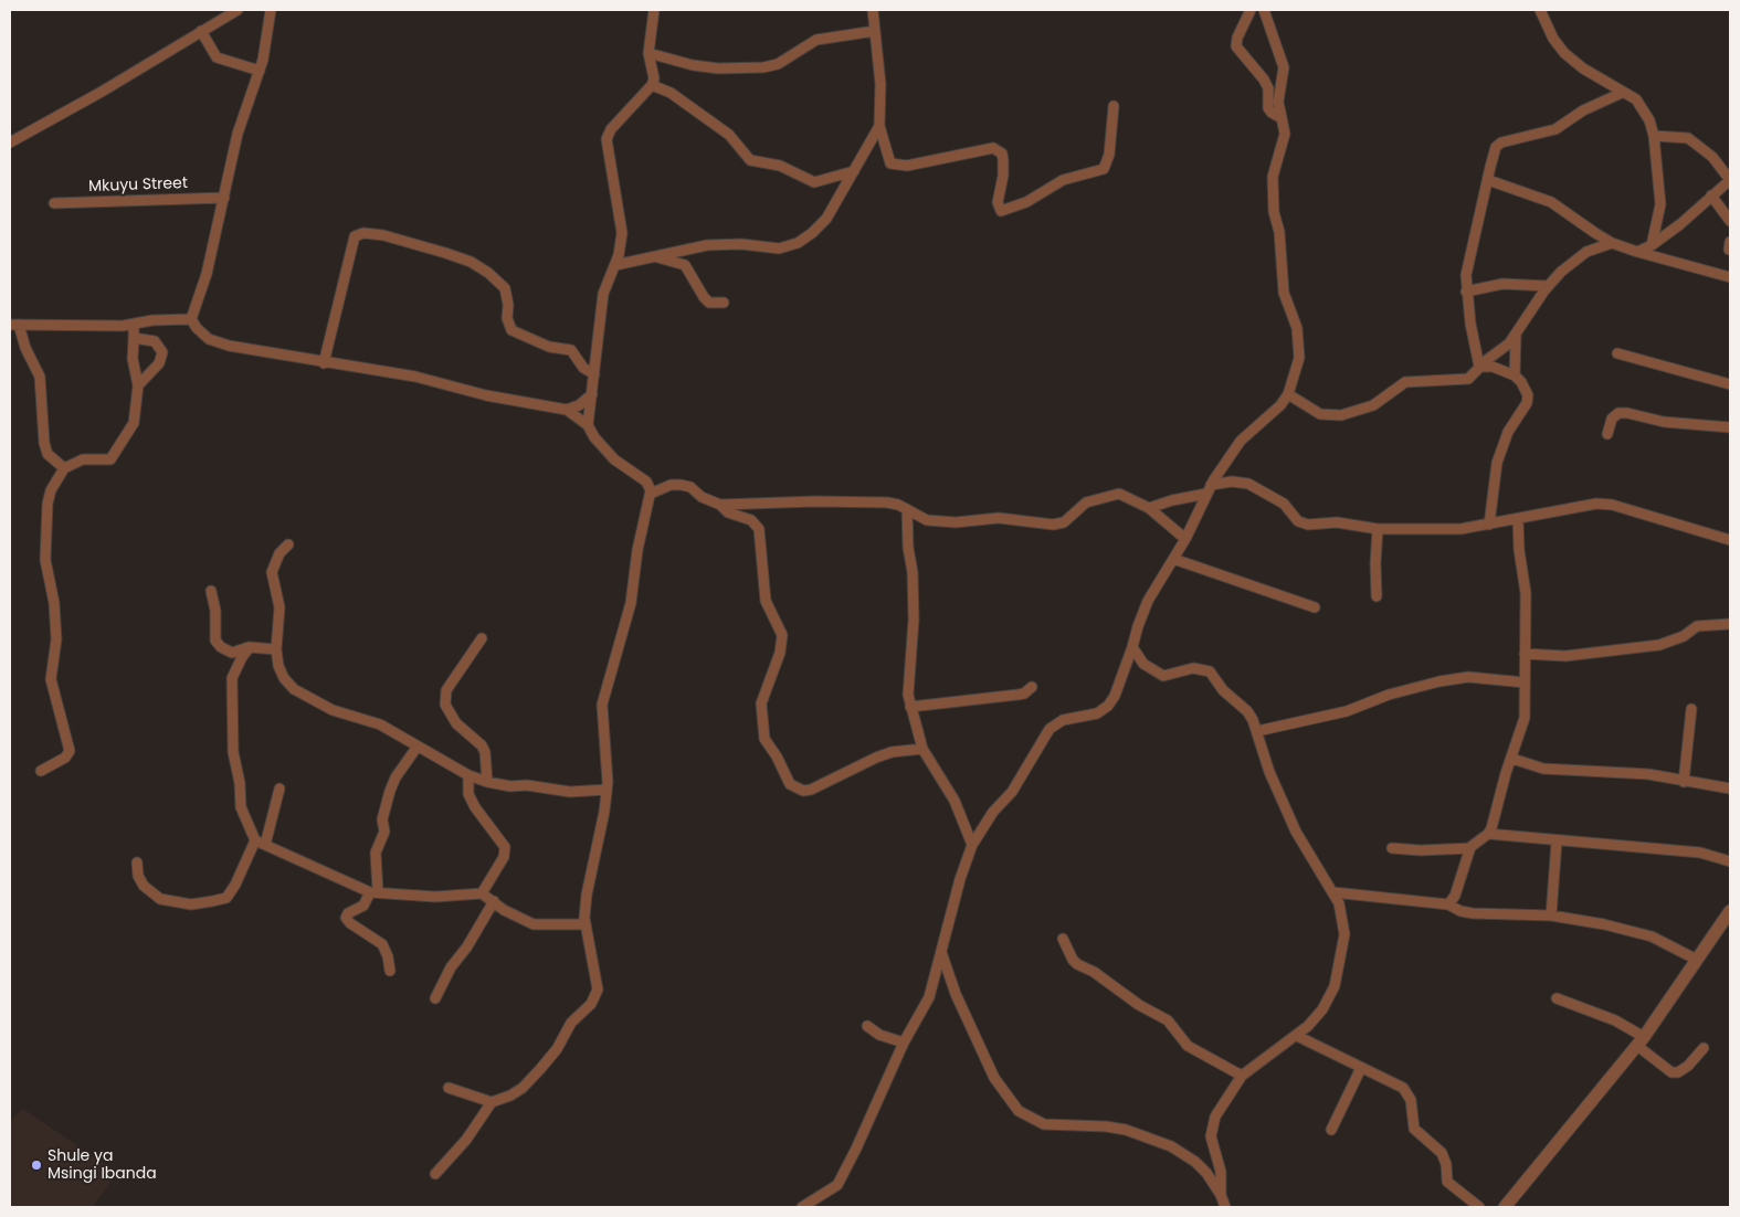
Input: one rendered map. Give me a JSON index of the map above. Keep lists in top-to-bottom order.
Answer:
{
  "streets": {
    "street": ["Mkuyu Street"]
  },
  "places": ["Shule ya Msingi Ibanda"]
}
